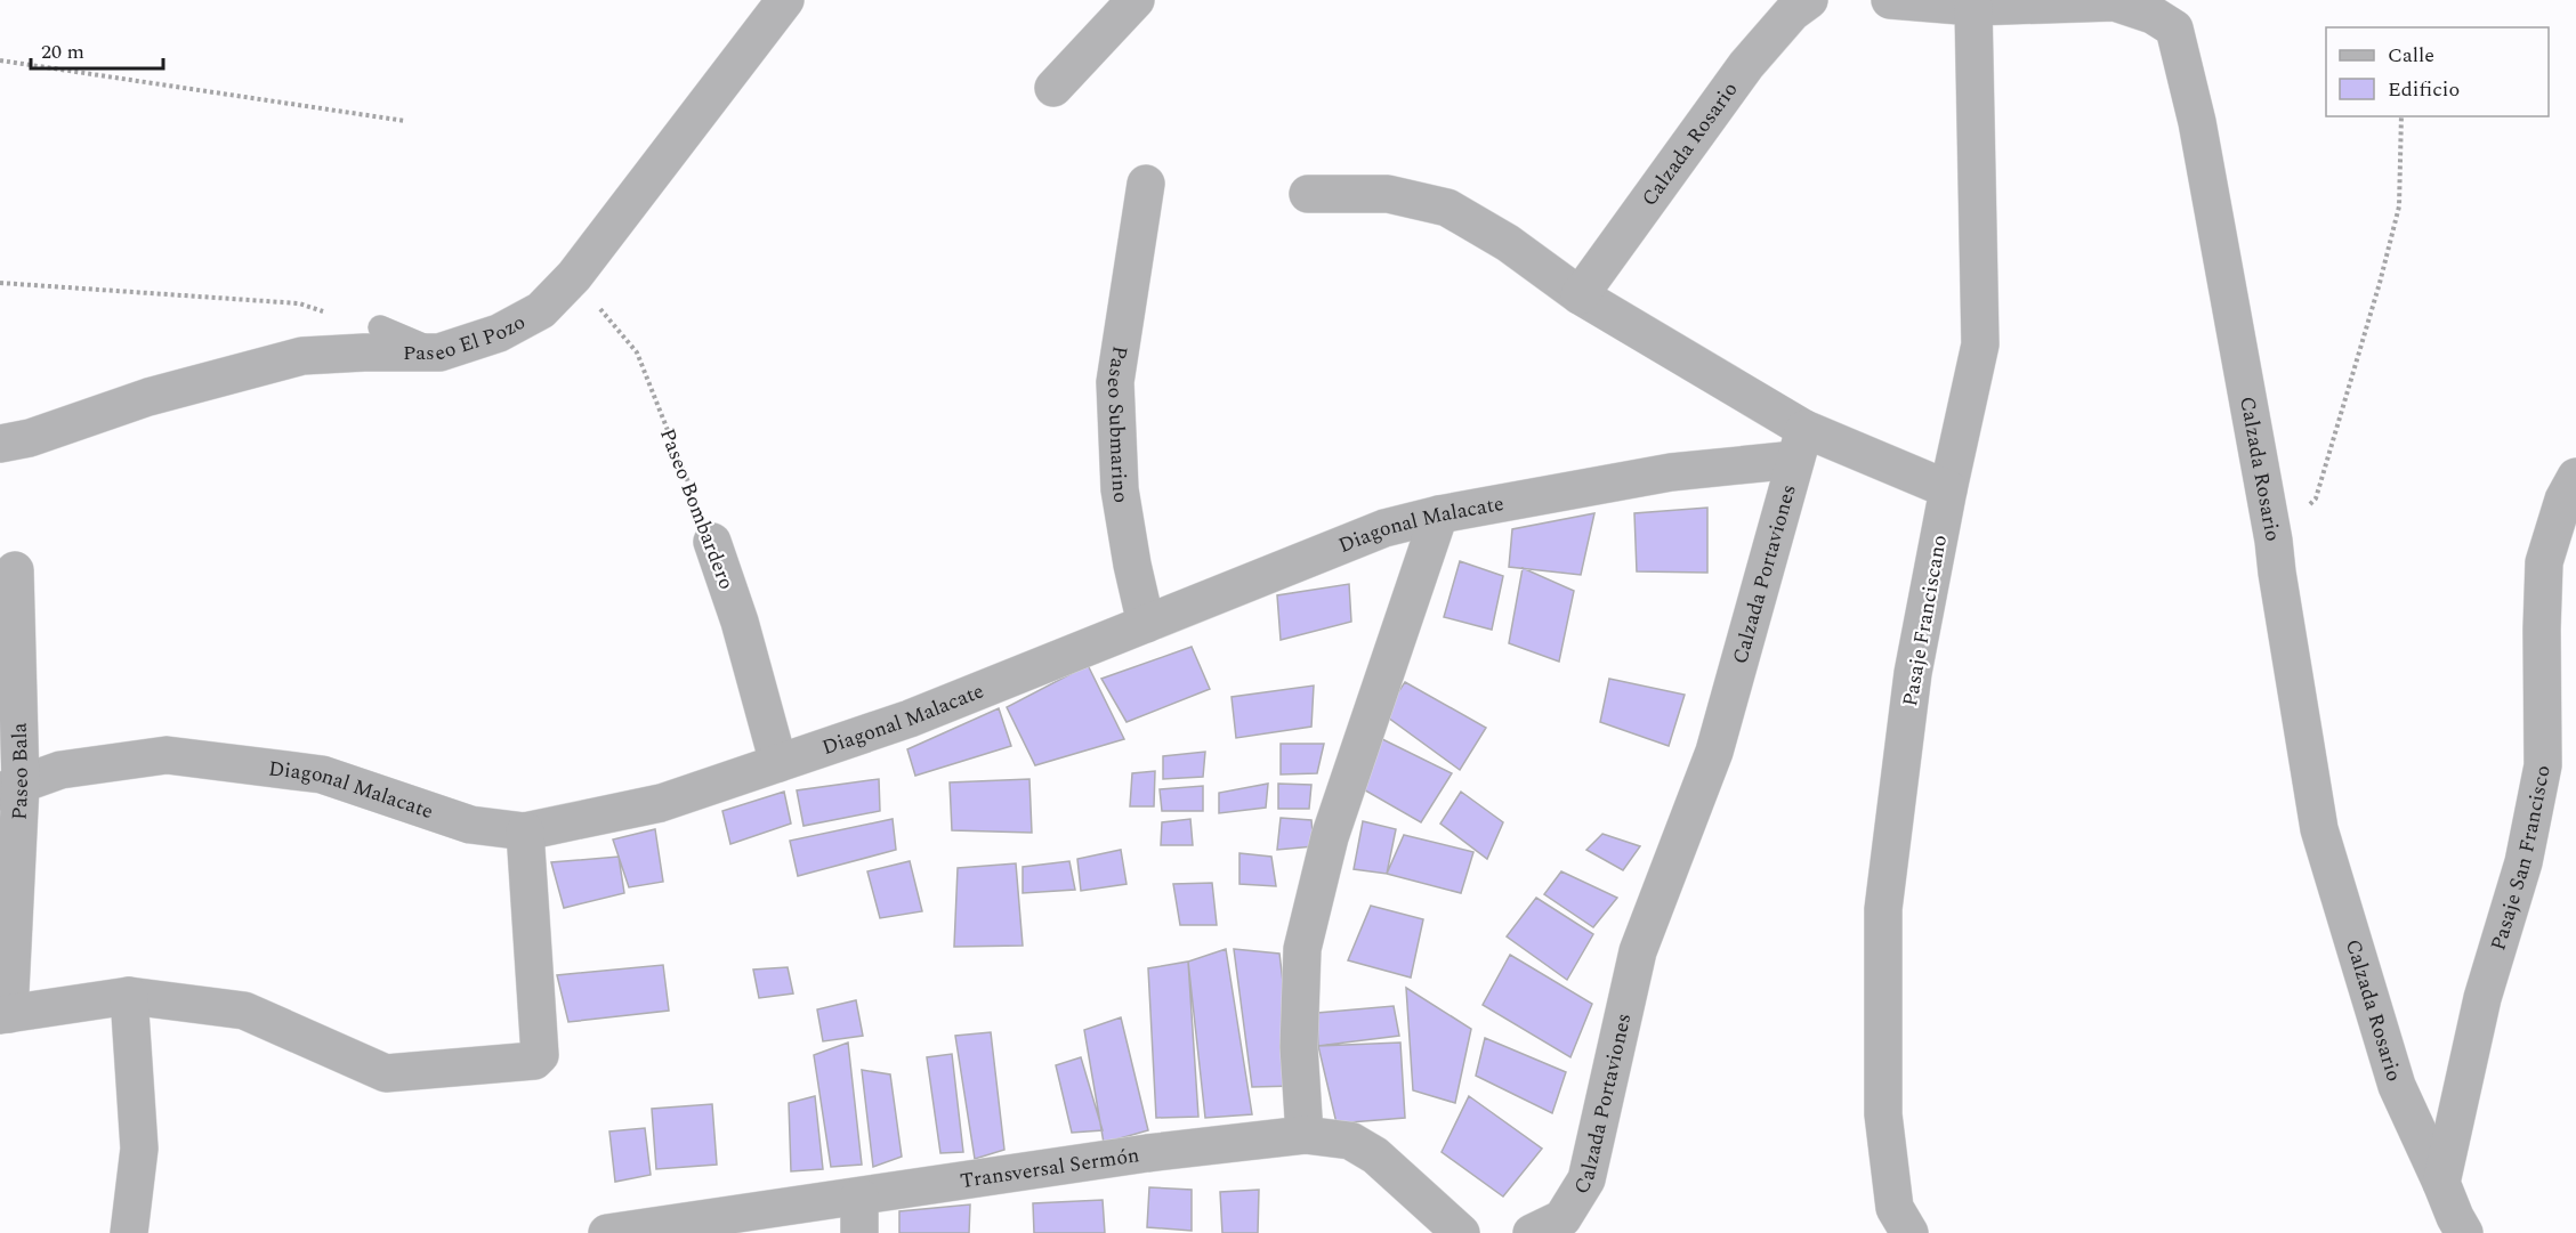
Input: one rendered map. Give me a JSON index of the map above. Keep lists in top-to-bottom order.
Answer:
{
  "streets": {
    "street": [
      "Calzada Rosario",
      "Paseo El Pozo",
      "Paseo Submarino",
      "Paseo Bombardero",
      "Diagonal Malacate",
      "Calzada Portaviones",
      "Pasaje Franciscano",
      "Paseo Bala",
      "Pasaje San Francisco",
      "Transversal Sermón"
    ]
  },
  "crossings": [
    ["Calzada Rosario", "Pasaje Franciscano"],
    ["Calzada Rosario", "Pasaje San Francisco"],
    ["Paseo El Pozo", "Paseo Bombardero"],
    ["Paseo Submarino", "Diagonal Malacate"],
    ["Paseo Bombardero", "Diagonal Malacate"],
    ["Diagonal Malacate", "Calzada Portaviones"],
    ["Diagonal Malacate", "Pasaje Franciscano"],
    ["Diagonal Malacate", "Paseo Bala"]
  ],
  "legend": ["Calle", "Edificio"],
  "scale_bar": "20 m"
}
